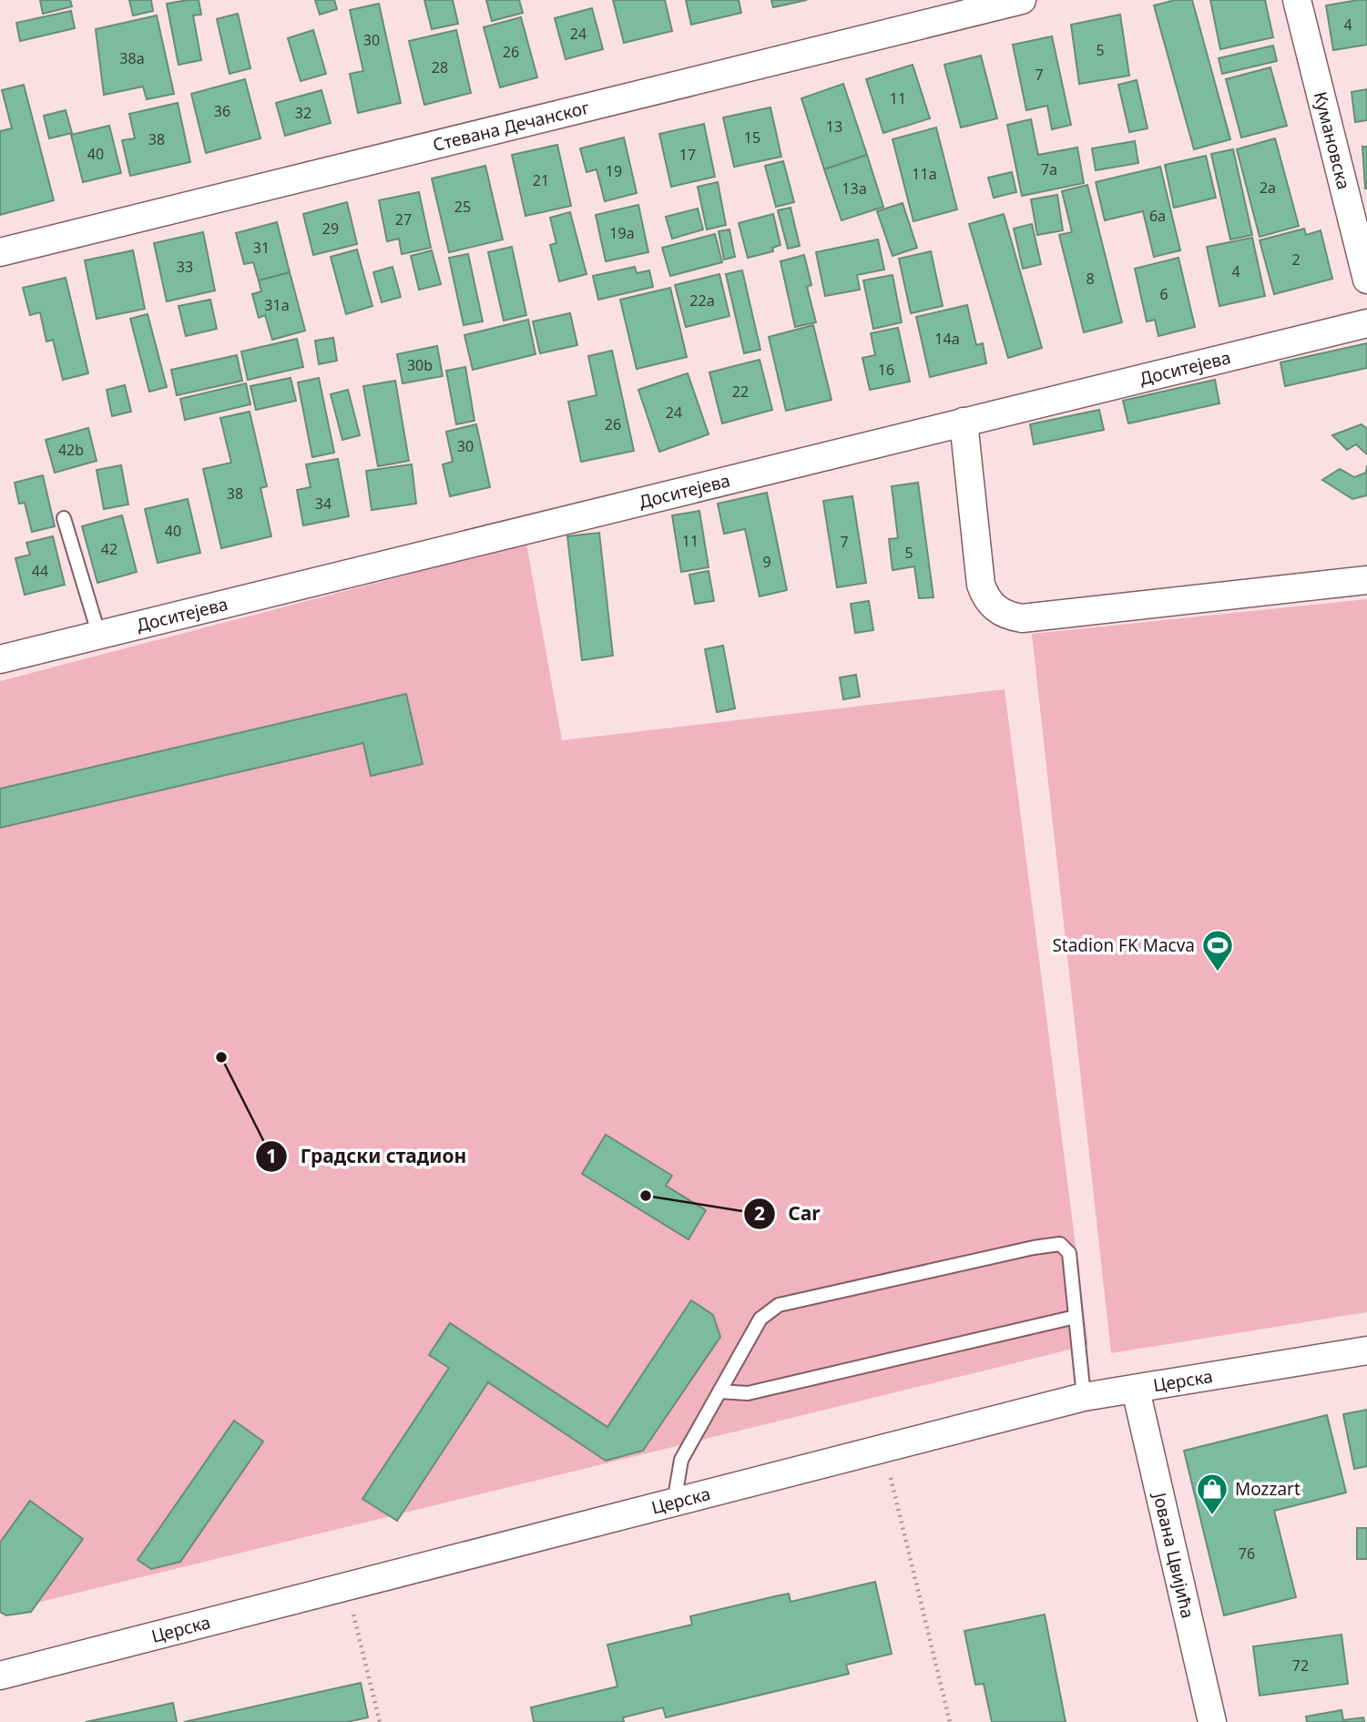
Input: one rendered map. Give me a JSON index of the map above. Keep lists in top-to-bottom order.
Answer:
{
  "streets": {
    "street": [
      "Стевана Дечанског",
      "Кумановска",
      "Доситејева",
      "Церска",
      "Јована Цвијића"
    ]
  },
  "crossings": [
    ["Церска", "Јована Цвијића"]
  ],
  "places": {
    "sports": ["Stadion FK Macva"],
    "other": ["Градски стадион", "Car"],
    "shop": ["Mozzart"]
  },
  "house_numbers": [
    "4",
    "24",
    "30",
    "5",
    "26",
    "38a",
    "28",
    "7",
    "11",
    "36",
    "32",
    "13",
    "15",
    "38",
    "40",
    "17",
    "7a",
    "19",
    "11a",
    "21",
    "2a",
    "13a",
    "25",
    "6a",
    "27",
    "29",
    "19a",
    "31",
    "2",
    "33",
    "4",
    "8",
    "6",
    "22a",
    "31a",
    "14a",
    "30b",
    "16",
    "22",
    "24",
    "26",
    "30",
    "42b",
    "38",
    "34",
    "40",
    "11",
    "7",
    "42",
    "5",
    "9",
    "44",
    "76",
    "72"
  ]
}
